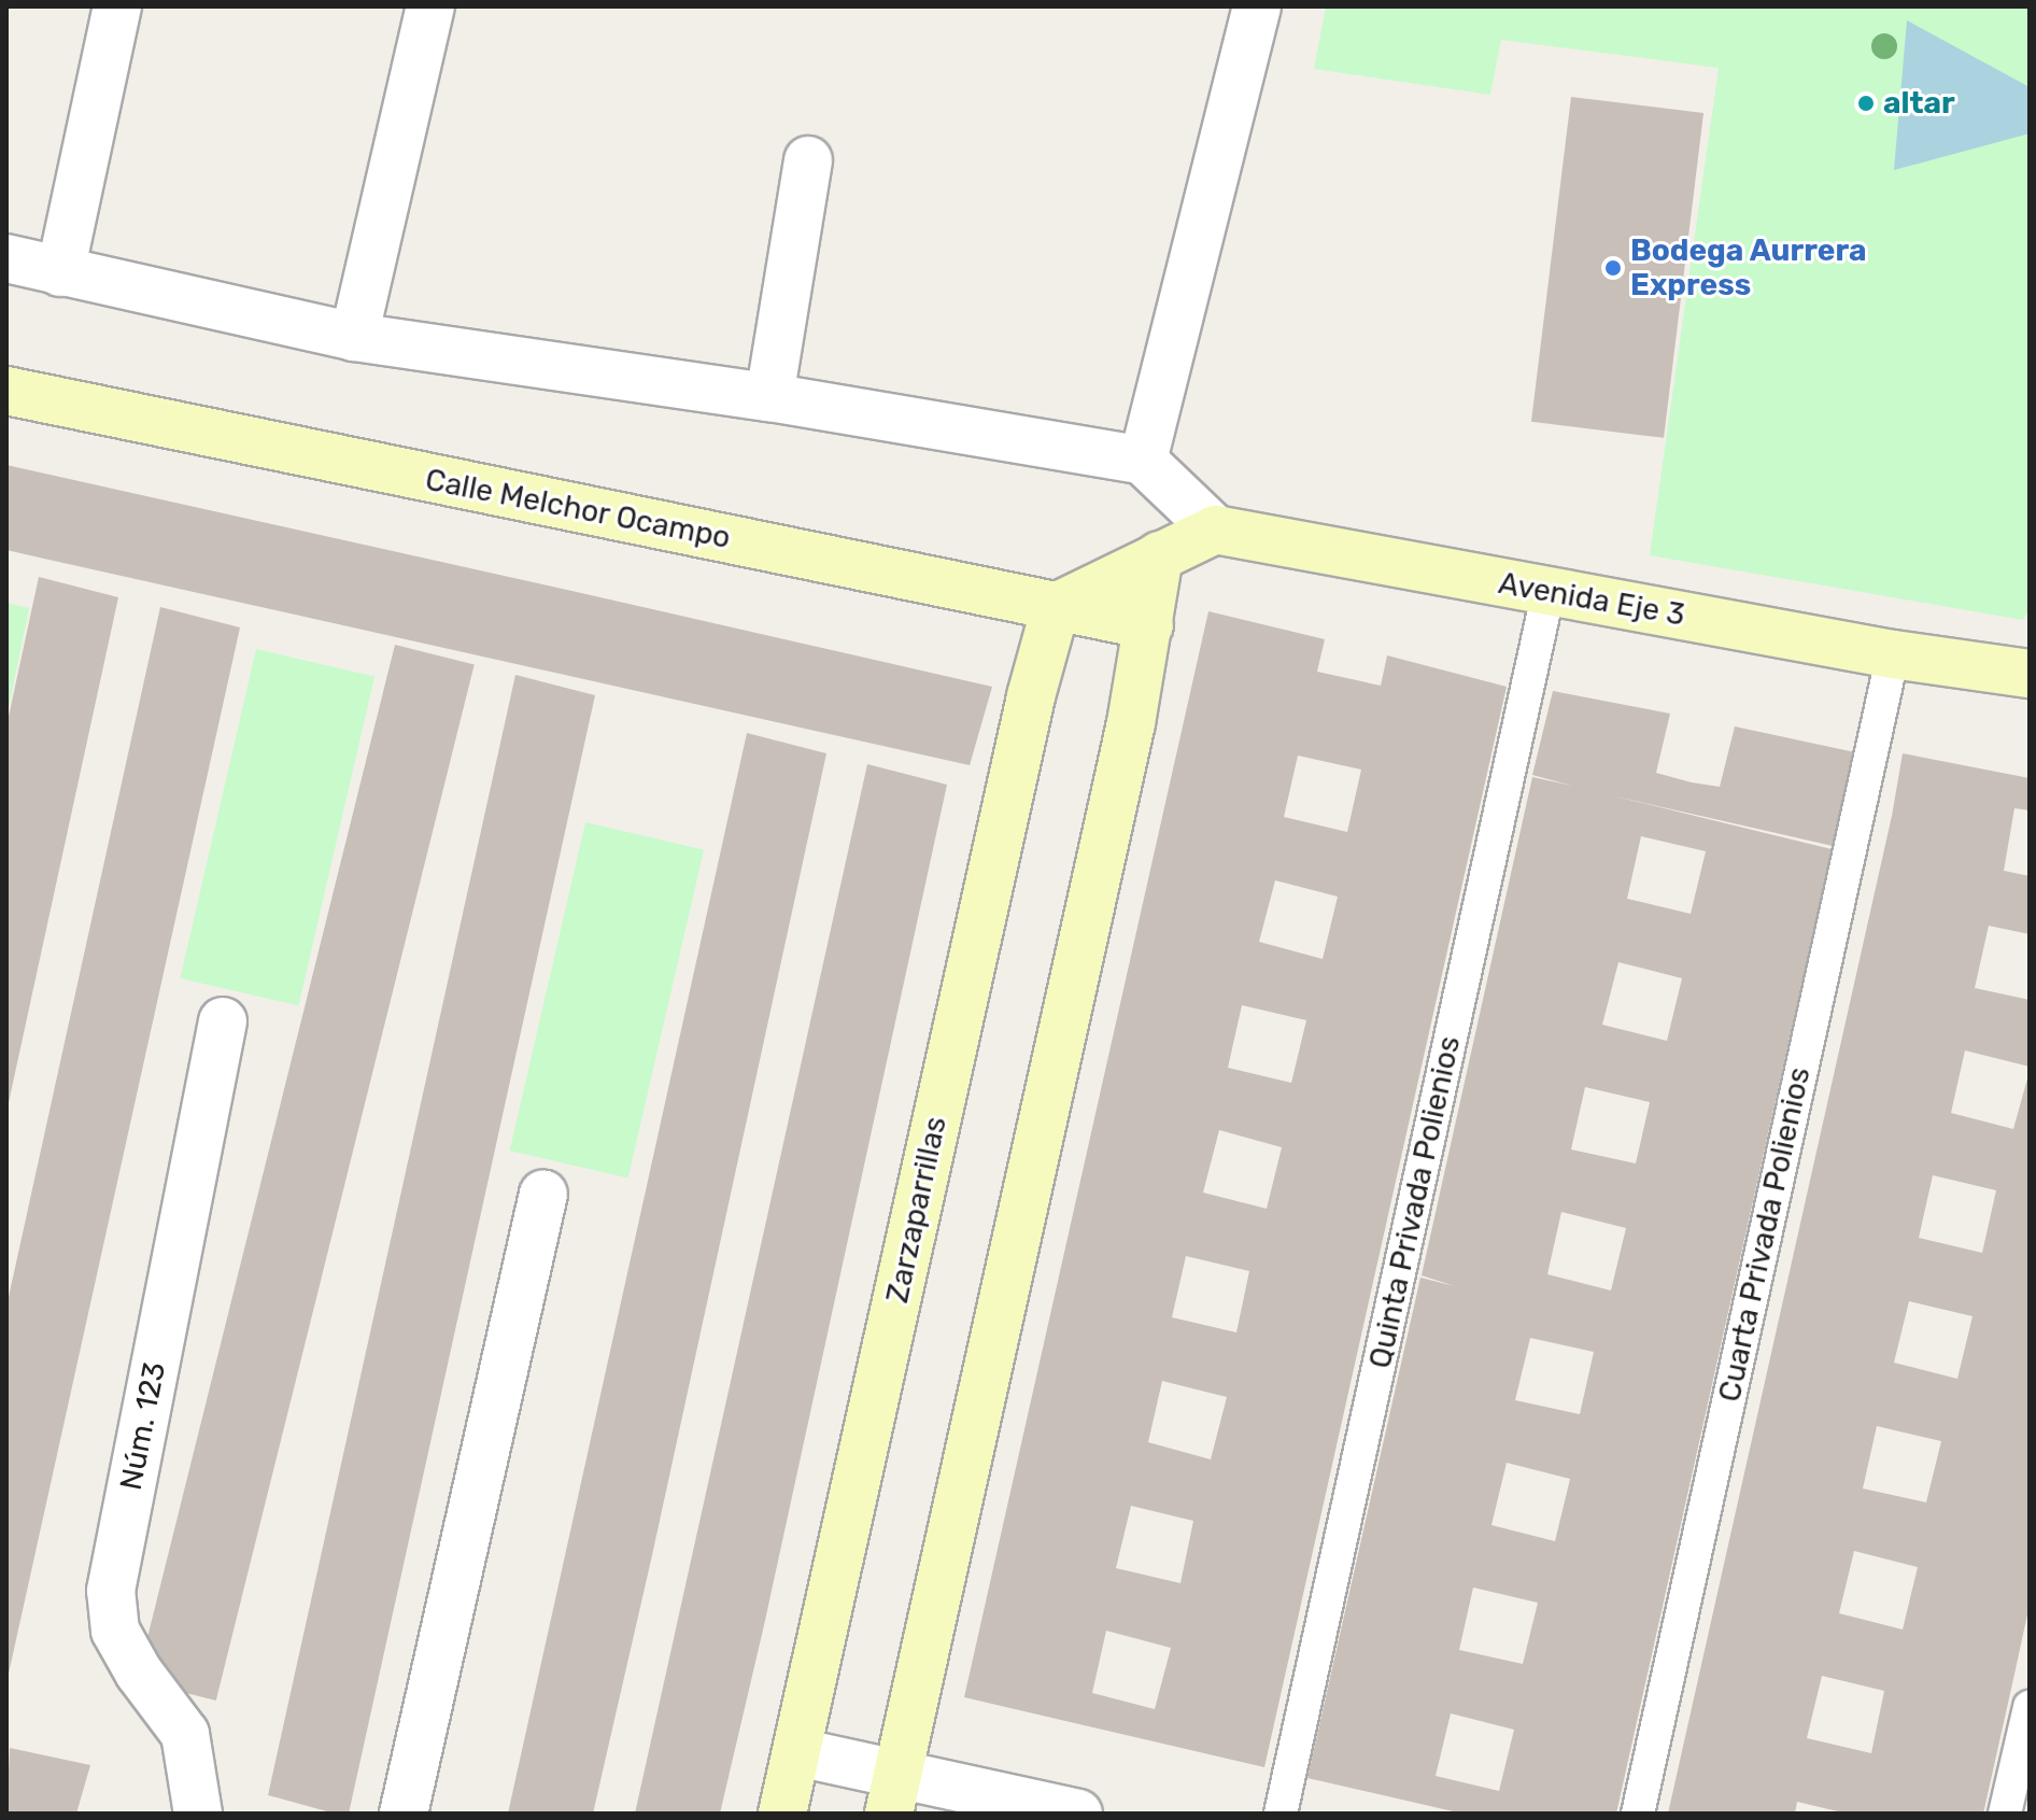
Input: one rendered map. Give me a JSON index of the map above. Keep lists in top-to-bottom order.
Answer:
{
  "streets": {
    "street": [
      "Calle Melchor Ocampo",
      "Avenida Eje 3",
      "Zarzaparrillas",
      "Núm. 123"
    ],
    "lane": ["Quinta Privada Polienios", "Cuarta Privada Polienios"]
  },
  "crossings": [
    ["Calle Melchor Ocampo", "Zarzaparrillas"],
    ["Avenida Eje 3", "Quinta Privada Polienios"],
    ["Avenida Eje 3", "Cuarta Privada Polienios"]
  ],
  "places": ["altar", "Bodega Aurrera Express"]
}
